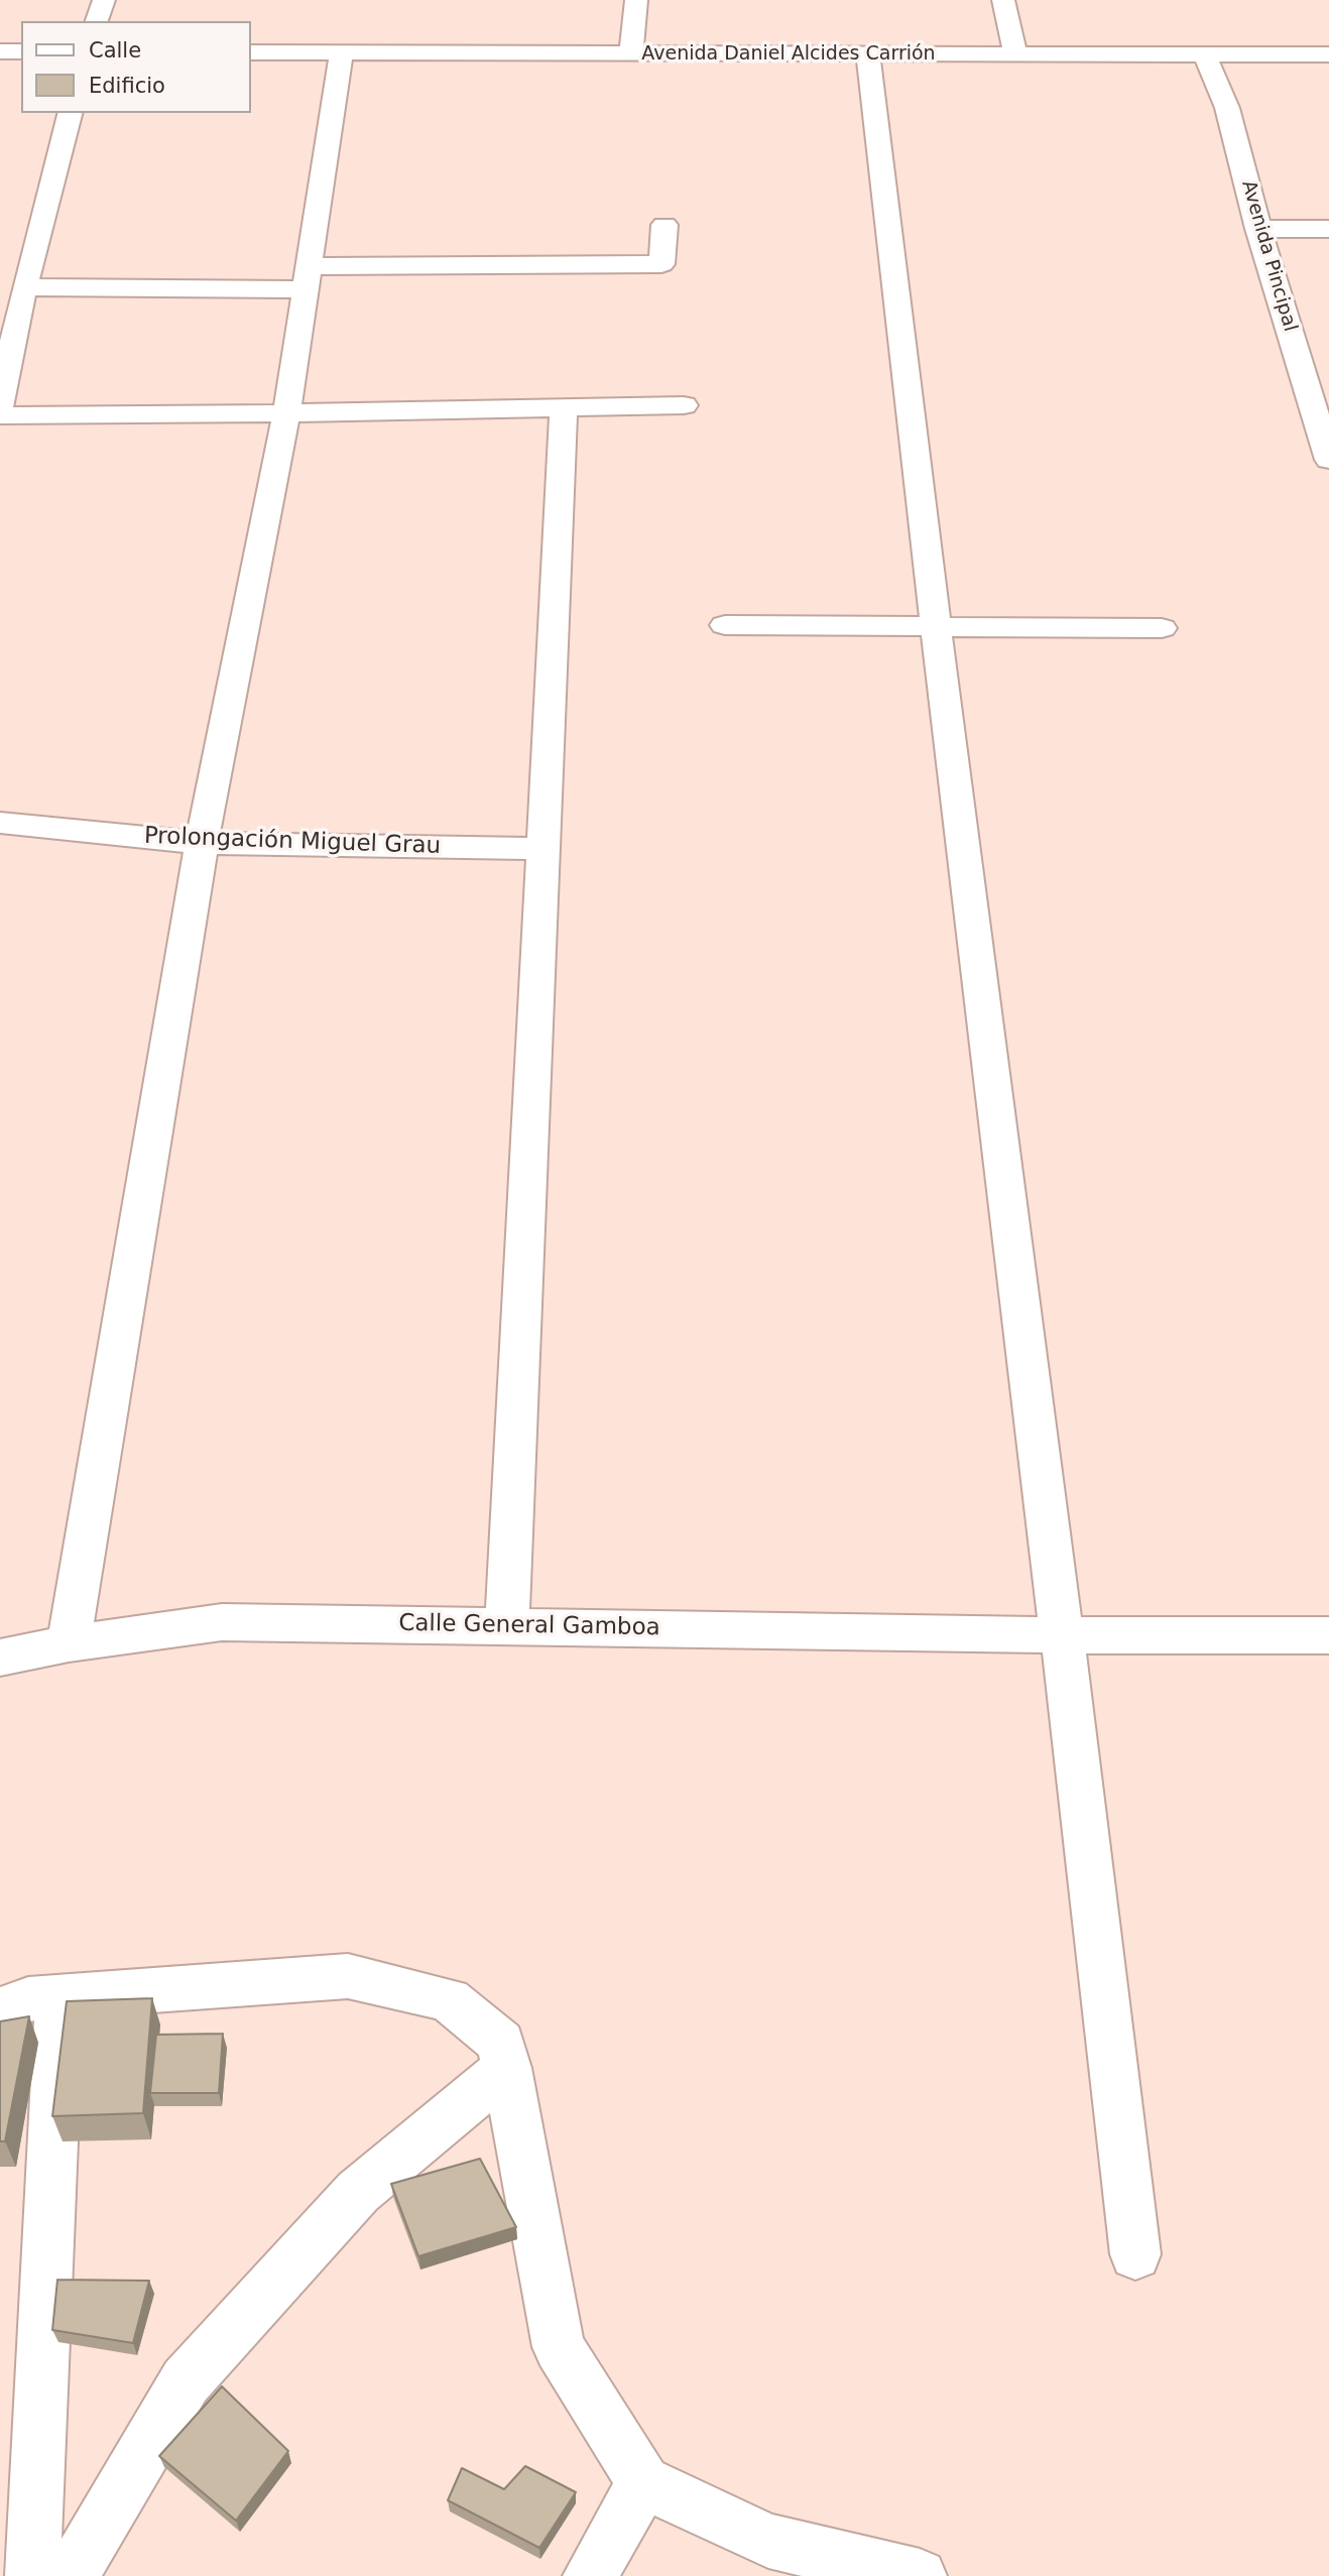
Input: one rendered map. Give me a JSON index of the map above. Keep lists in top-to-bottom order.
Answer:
{
  "streets": {
    "street": [
      "Avenida Daniel Alcides Carrión",
      "Avenida Pincipal",
      "Prolongación Miguel Grau",
      "Calle General Gamboa"
    ]
  },
  "crossings": [
    ["Avenida Daniel Alcides Carrión", "Avenida Pincipal"]
  ],
  "legend": ["Calle", "Edificio"]
}
